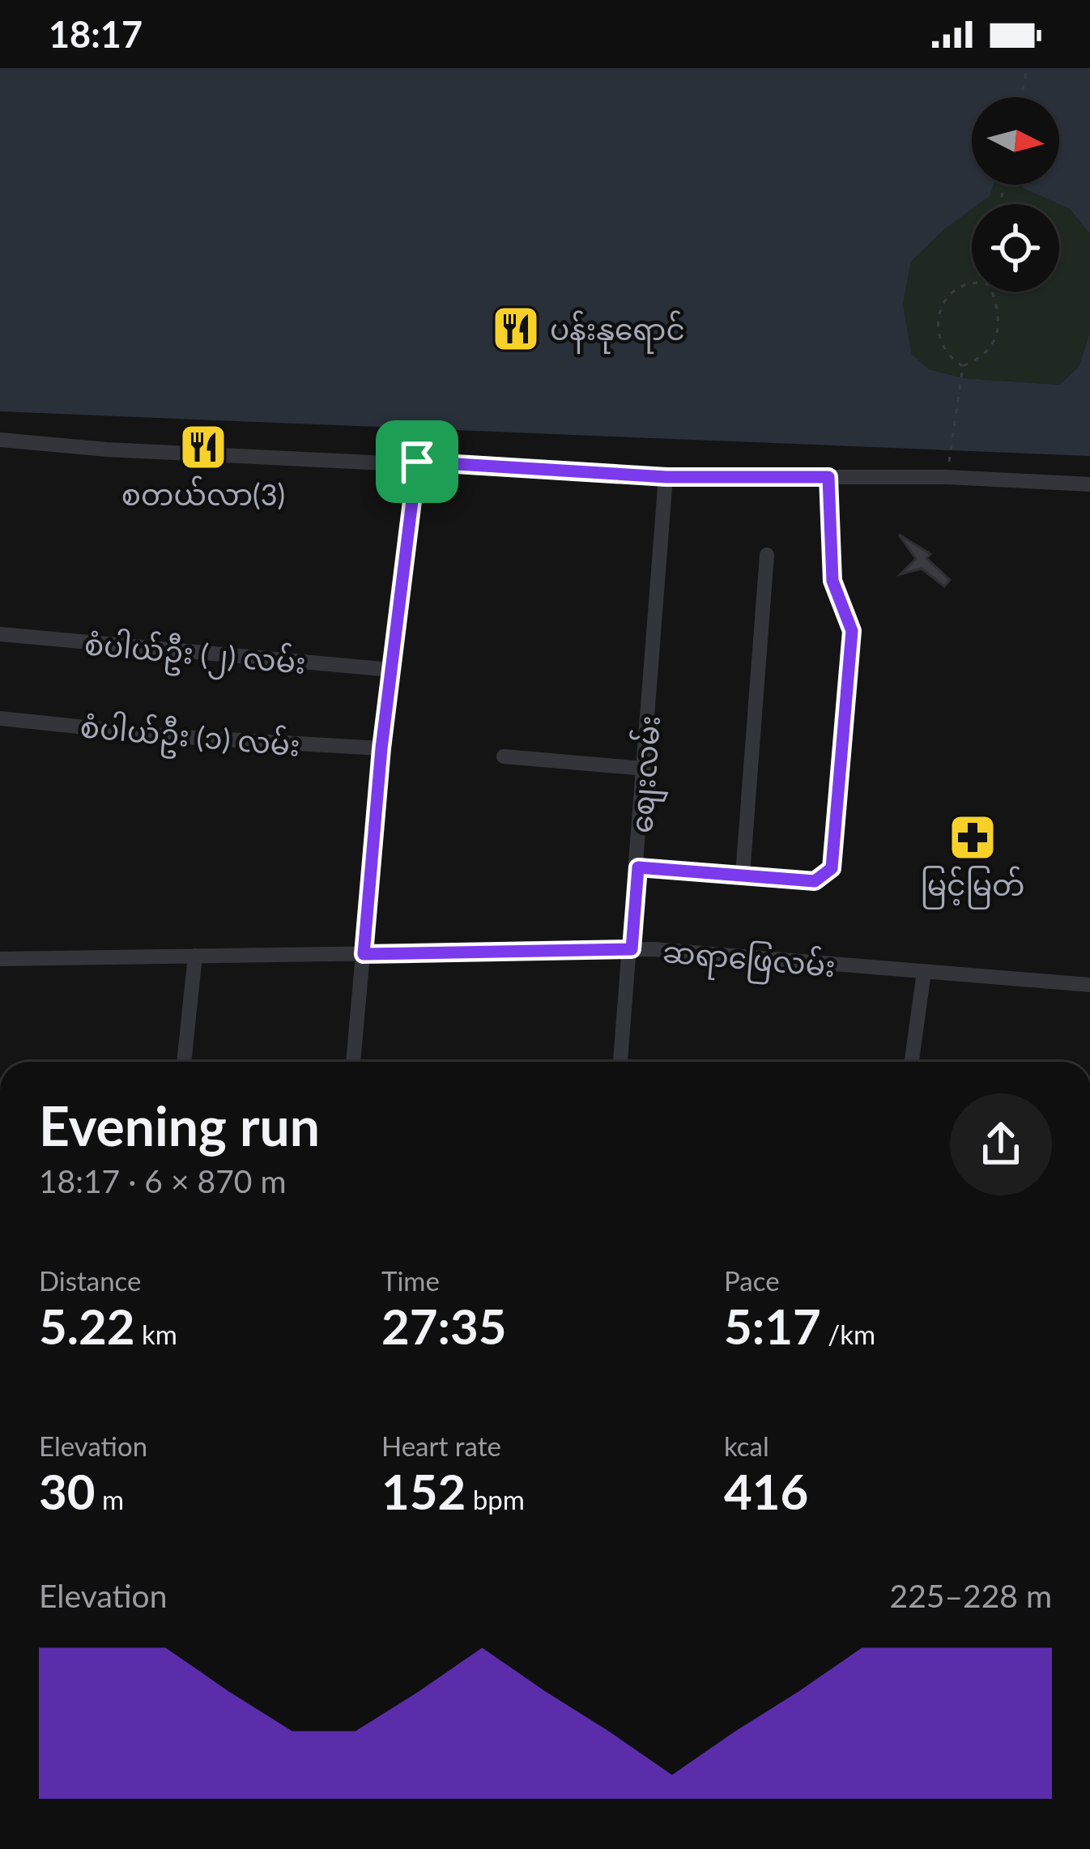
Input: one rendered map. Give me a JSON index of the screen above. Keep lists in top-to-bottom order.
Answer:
{
  "streets": {
    "street": [
      "စံပါယ်ဦး (၂) လမ်း",
      "စံပါယ်ဦး (၁) လမ်း",
      "စျေးလမ်း",
      "ဆရာဖြေလမ်း"
    ]
  },
  "crossings": [
    ["စျေးလမ်း", "ဆရာဖြေလမ်း"]
  ],
  "places": {
    "restaurant": ["ပန်းနုရောင်", "စတယ်လာ(3)"],
    "pharmacy": ["မြင့်မြတ်"]
  },
  "north": "right",
  "page": {
    "status": "18:17",
    "heading": ["Evening run", "18:17 · 6 × 870 m"],
    "stats": [
      ["Distance", "5.22 km"],
      ["Time", "27:35"],
      ["Pace", "5:17 /km"],
      ["Elevation", "30 m"],
      ["Heart rate", "152 bpm"],
      ["kcal", "416"]
    ],
    "chart": ["Elevation", "225–228 m"]
  }
}
